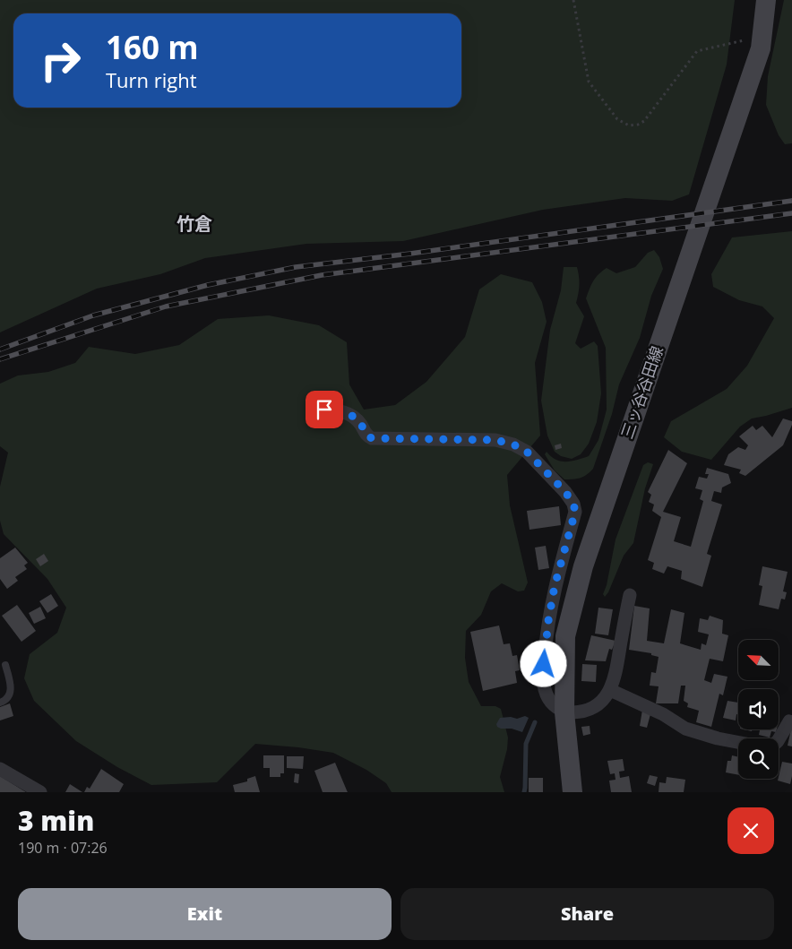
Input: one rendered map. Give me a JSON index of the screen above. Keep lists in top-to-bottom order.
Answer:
{
  "streets": {
    "main road": ["三ッ谷谷田線"]
  },
  "districts": ["竹倉"],
  "north": "top left",
  "page": {
    "turn": ["160 m", "Turn right"],
    "heading": ["3 min", "190 m · 07:26"],
    "buttons": ["Exit", "Share"]
  }
}
